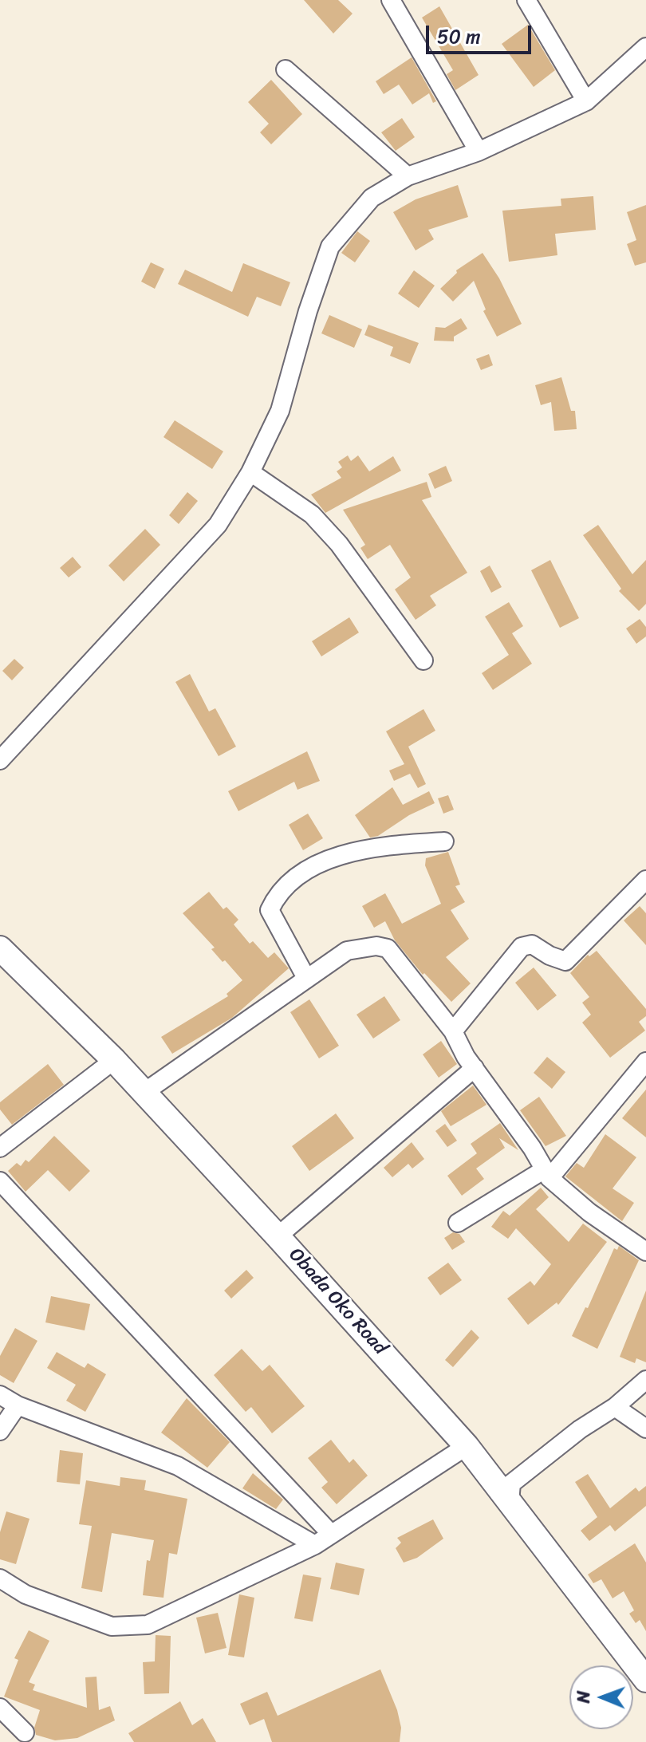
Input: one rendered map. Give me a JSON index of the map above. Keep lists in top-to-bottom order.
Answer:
{
  "streets": {
    "main road": ["Obada Oko Road"]
  },
  "scale_bar": "50 m",
  "north": "left"
}
